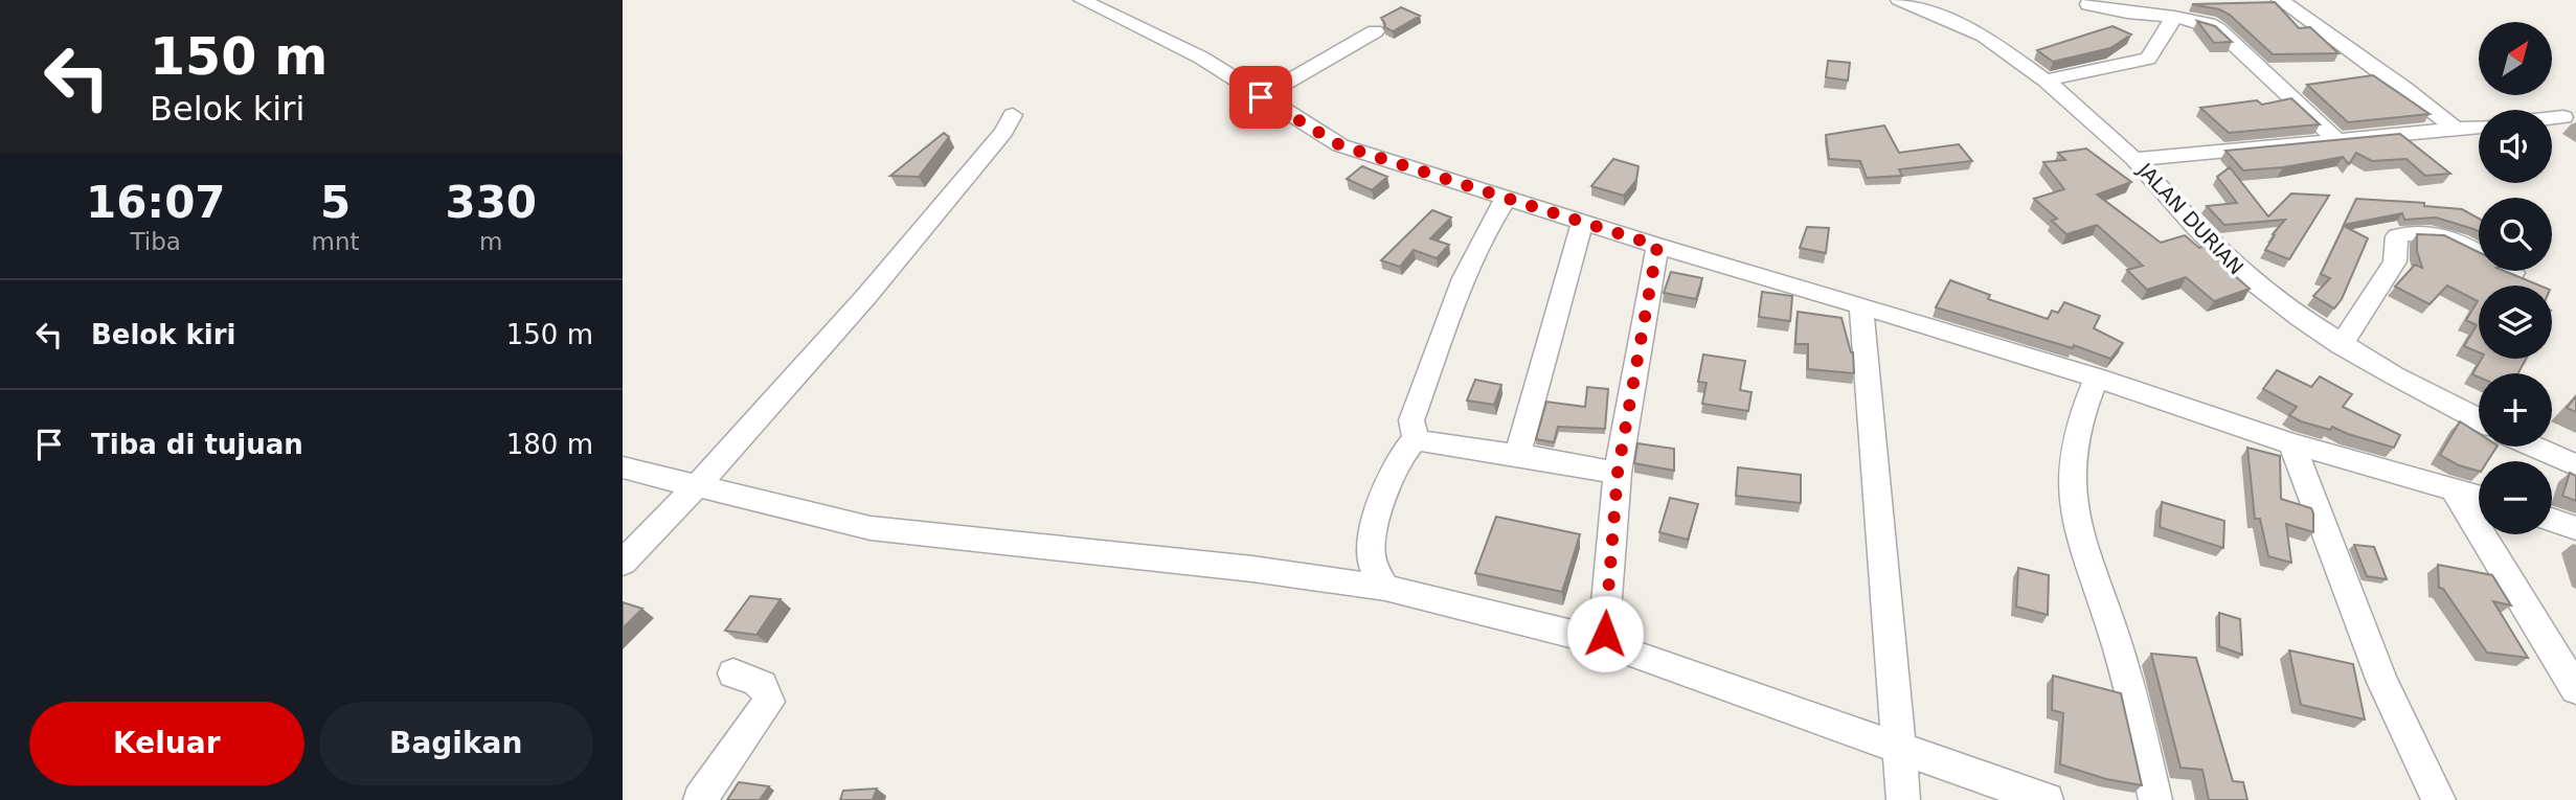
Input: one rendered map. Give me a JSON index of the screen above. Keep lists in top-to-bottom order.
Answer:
{
  "streets": {
    "street": ["JALAN DURIAN"]
  },
  "north": "top right",
  "page": {
    "turn": ["150 m", "Belok kiri"],
    "map_buttons": ["+", "−"],
    "eta": [
      "16:07",
      "Tiba",
      "5",
      "mnt",
      "330",
      "m"
    ],
    "list": [
      {
        "name": "Belok kiri",
        "value": "150 m"
      },
      {
        "name": "Tiba di tujuan",
        "value": "180 m"
      }
    ],
    "buttons": ["Keluar", "Bagikan"]
  }
}
